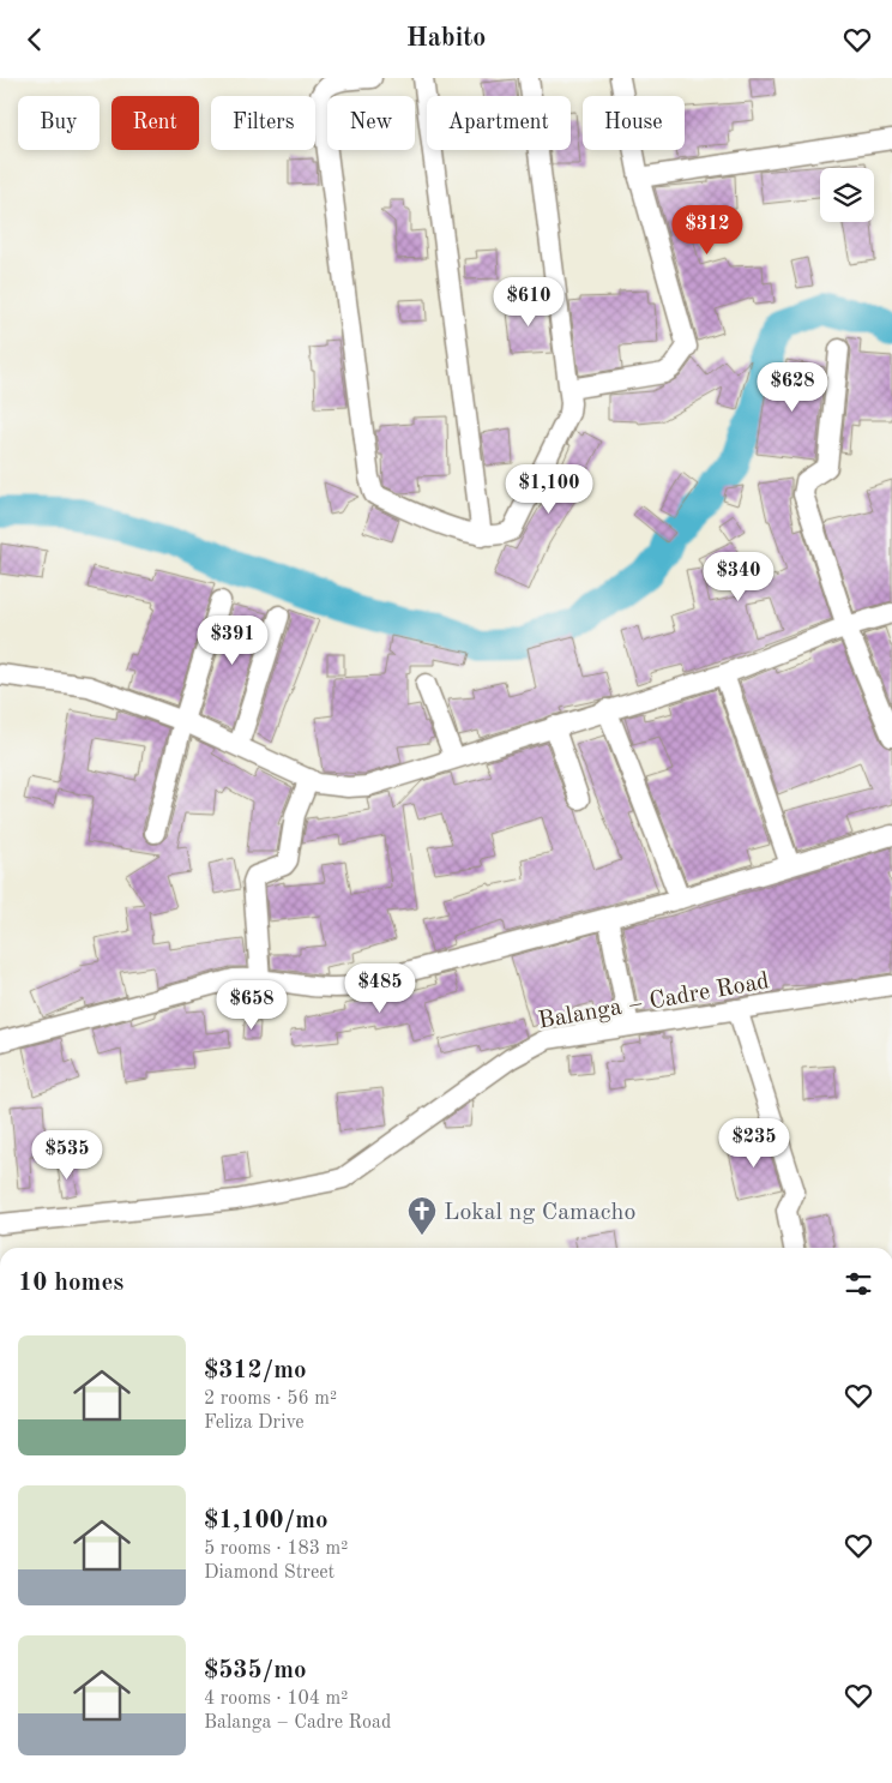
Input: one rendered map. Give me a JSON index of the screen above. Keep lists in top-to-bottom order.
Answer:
{
  "streets": {
    "street": ["Balanga – Cadre Road"]
  },
  "places": {
    "church": ["Lokal ng Camacho"]
  },
  "page": {
    "header": "Habito",
    "chip": [
      "Buy",
      "Rent",
      "Filters",
      "New",
      "Apartment",
      "House"
    ],
    "price": [
      "$312",
      "$610",
      "$628",
      "$1,100",
      "$340",
      "$391",
      "$485",
      "$658",
      "$235",
      "$535"
    ],
    "heading": "10 homes",
    "list": [
      {
        "name": "$312/mo",
        "note": "2 rooms · 56 m² · Feliza Drive"
      },
      {
        "name": "$1,100/mo",
        "note": "5 rooms · 183 m² · Diamond Street"
      },
      {
        "name": "$535/mo",
        "note": "4 rooms · 104 m² · Balanga – Cadre Road"
      }
    ]
  }
}
